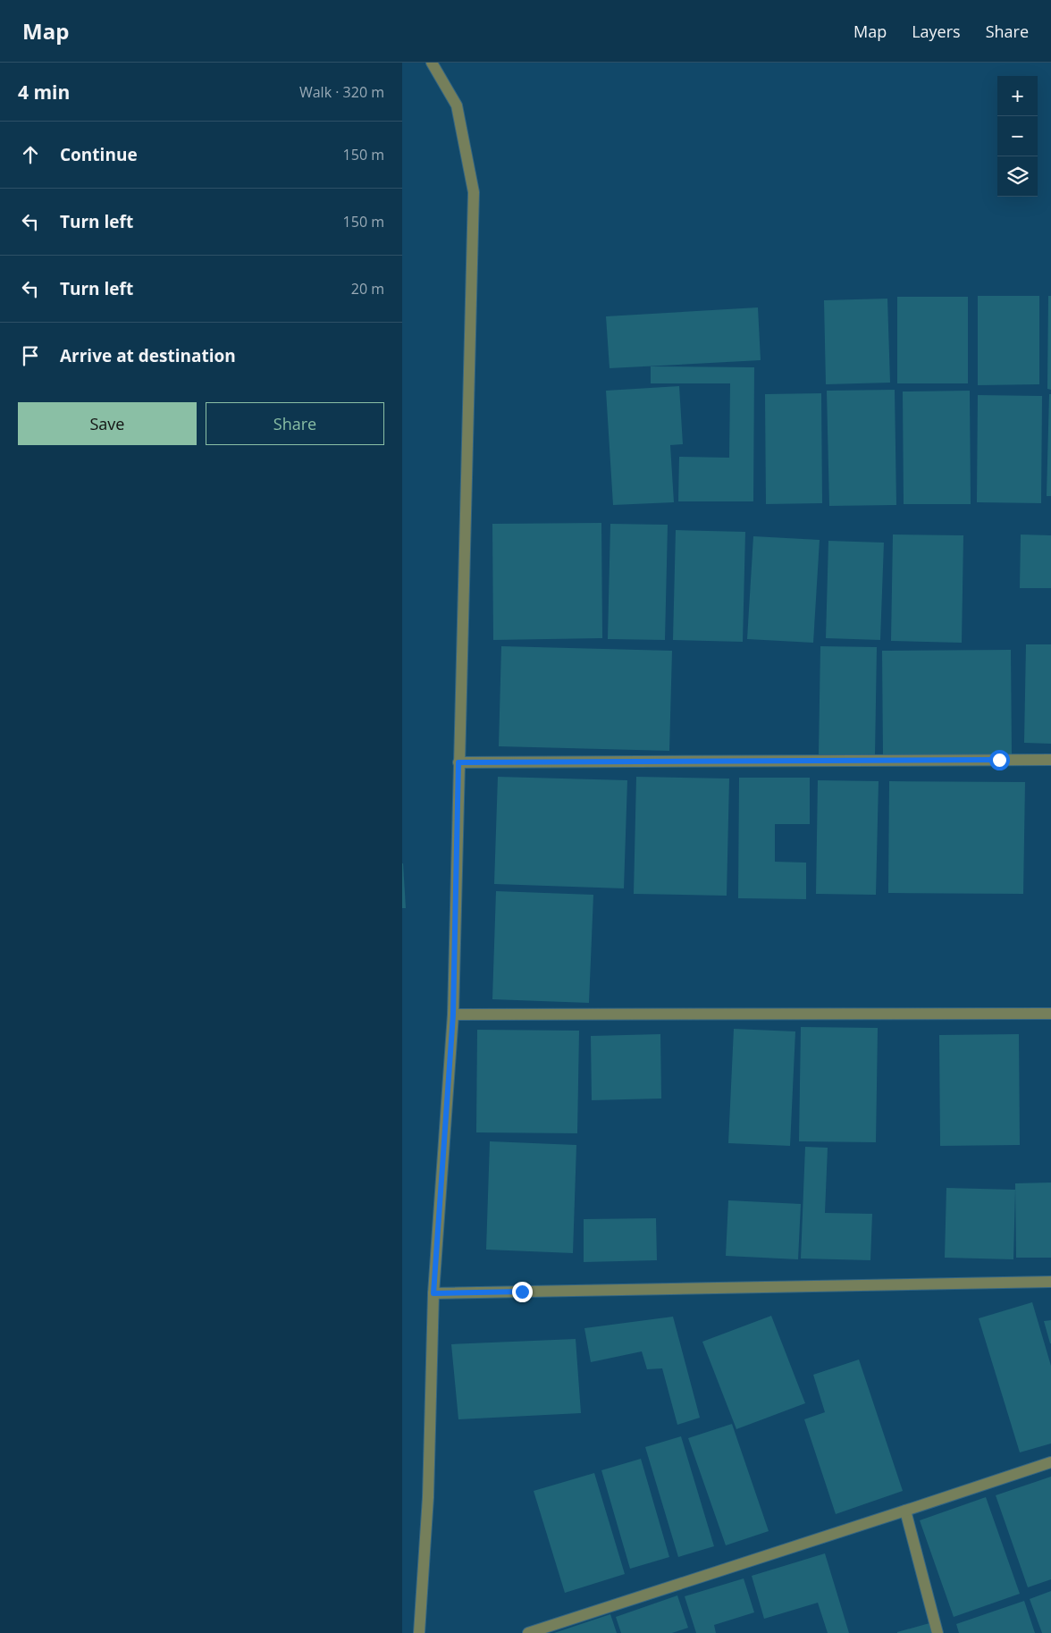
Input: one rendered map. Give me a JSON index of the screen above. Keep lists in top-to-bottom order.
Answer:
{
  "page": {
    "header": "Map",
    "nav": ["Map", "Layers", "Share"],
    "heading": ["4 min", "Walk · 320 m"],
    "map_buttons": ["+", "−"],
    "list": [
      ["Continue", "150 m"],
      ["Turn left", "150 m"],
      ["Turn left", "20 m"],
      "Arrive at destination"
    ],
    "buttons": ["Save", "Share"]
  }
}
